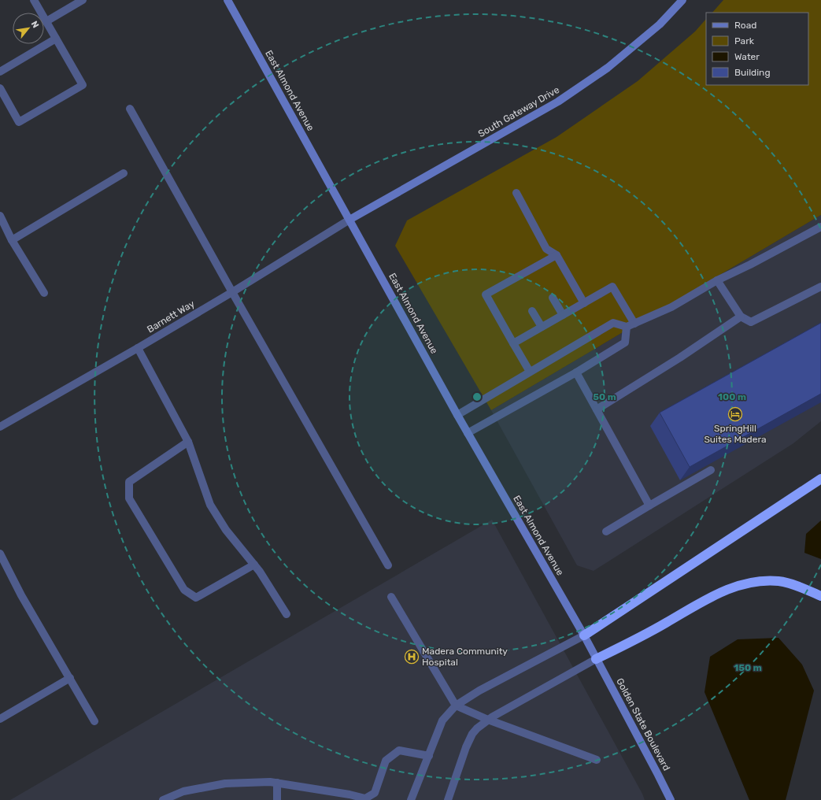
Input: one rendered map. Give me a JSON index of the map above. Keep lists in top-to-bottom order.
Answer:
{
  "streets": {
    "main road": ["East Almond Avenue", "South Gateway Drive", "Golden State Boulevard"],
    "street": ["Barnett Way"]
  },
  "crossings": [
    ["East Almond Avenue", "South Gateway Drive"],
    ["East Almond Avenue", "Barnett Way"],
    ["East Almond Avenue", "Golden State Boulevard"],
    ["South Gateway Drive", "Barnett Way"]
  ],
  "places": {
    "hotel": ["SpringHill Suites Madera"],
    "hospital": ["Madera Community Hospital"]
  },
  "legend": [
    "Road",
    "Park",
    "Water",
    "Building"
  ],
  "north": "top right",
  "rings": ["50 m", "100 m", "150 m"]
}
